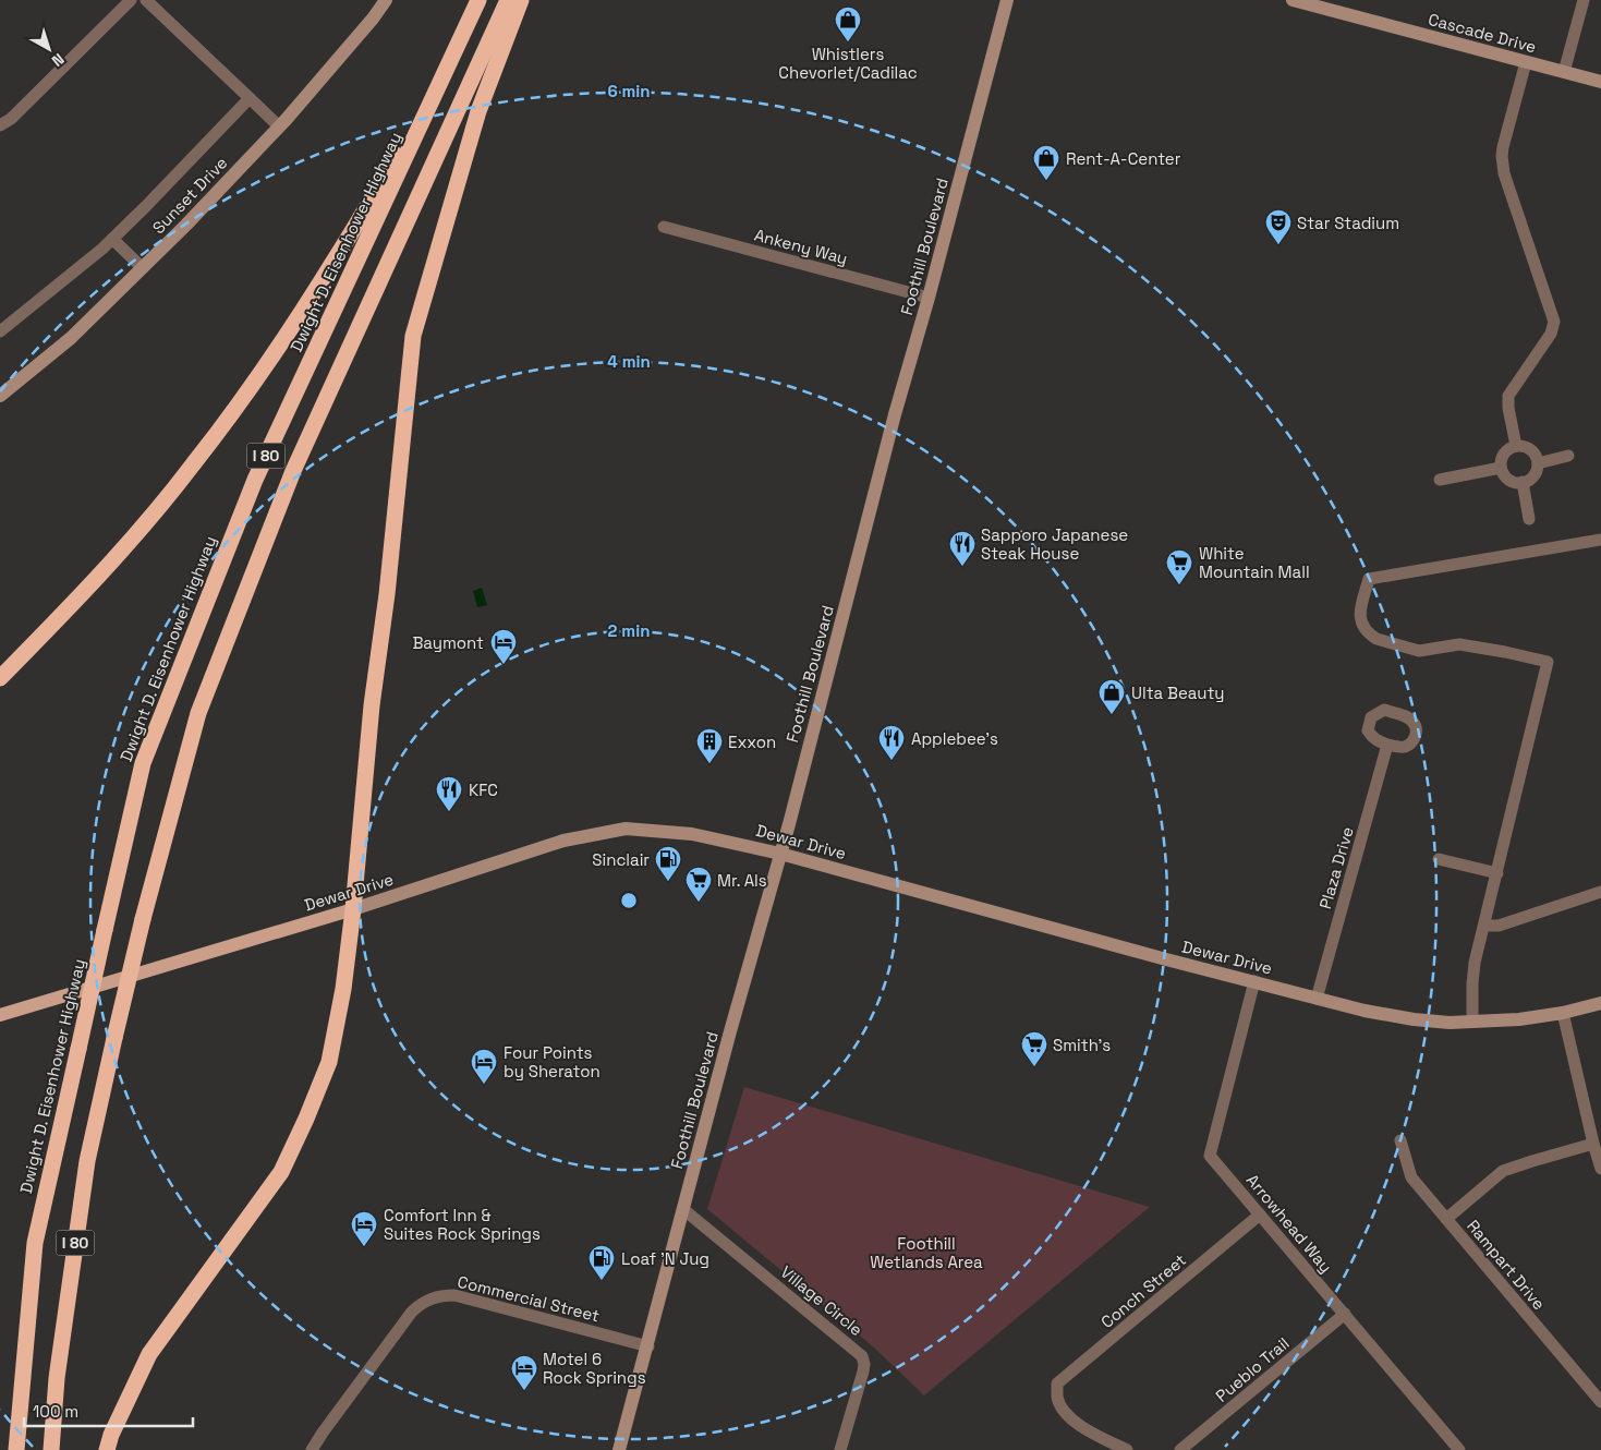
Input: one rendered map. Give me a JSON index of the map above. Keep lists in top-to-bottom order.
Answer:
{
  "streets": {
    "highway": ["Dwight D. Eisenhower Highway", "I 80"],
    "main road": ["Dewar Drive"],
    "street": [
      "Cascade Drive",
      "Sunset Drive",
      "Ankeny Way",
      "Foothill Boulevard",
      "Plaza Drive",
      "Arrowhead Way",
      "Rampart Drive",
      "Conch Street",
      "Commercial Street",
      "Village Circle",
      "Pueblo Trail"
    ]
  },
  "crossings": [
    ["Ankeny Way", "Foothill Boulevard"],
    ["Foothill Boulevard", "Dewar Drive"],
    ["Foothill Boulevard", "Commercial Street"],
    ["Foothill Boulevard", "Village Circle"],
    ["Dewar Drive", "Plaza Drive"],
    ["Dewar Drive", "Arrowhead Way"],
    ["Arrowhead Way", "Conch Street"],
    ["Arrowhead Way", "Pueblo Trail"]
  ],
  "parks": ["Foothill Wetlands Area"],
  "places": {
    "shop": ["Whistlers Chevorlet/Cadilac", "Rent-A-Center", "Ulta Beauty"],
    "theatre": ["Star Stadium"],
    "restaurant": ["Sapporo Japanese Steak House", "Applebee's", "KFC"],
    "supermarket": ["White Mountain Mall", "Mr. Als", "Smith's"],
    "hotel": [
      "Baymont",
      "Four Points by Sheraton",
      "Comfort Inn & Suites Rock Springs",
      "Motel 6 Rock Springs"
    ],
    "building": ["Exxon"],
    "fuel station": ["Sinclair", "Loaf 'N Jug"]
  },
  "scale_bar": "100 m",
  "north": "bottom right",
  "rings": ["6 min", "4 min", "2 min"]
}
